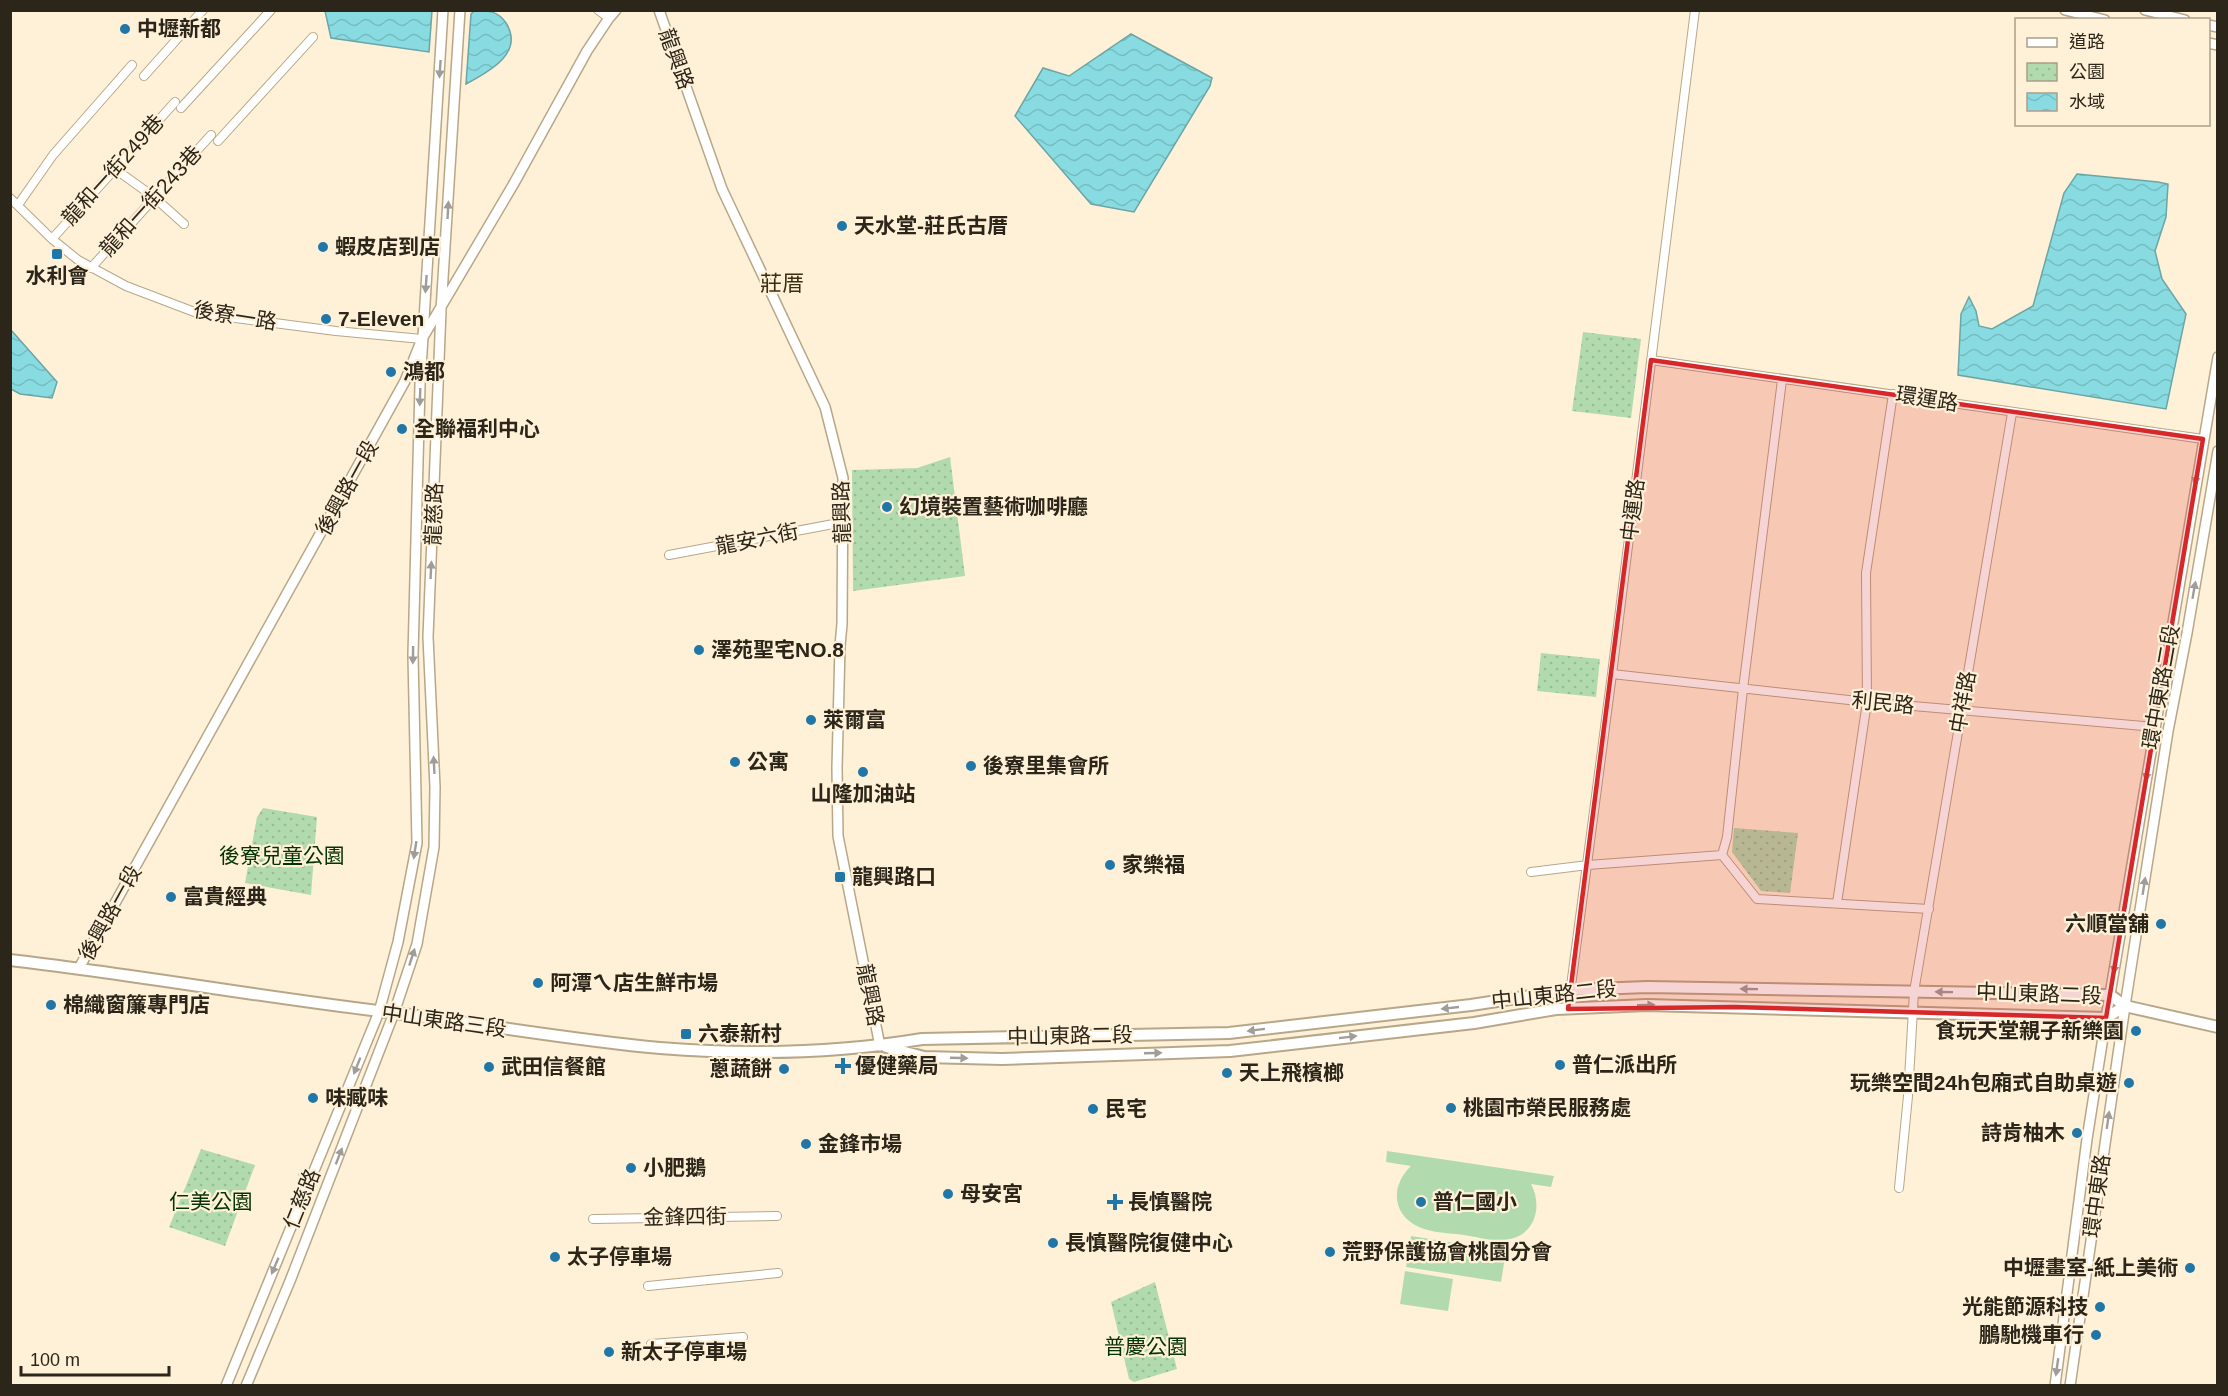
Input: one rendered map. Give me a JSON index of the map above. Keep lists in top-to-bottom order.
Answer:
{
  "streets": {
    "main road": ["中山東路二段", "中山東路三段"],
    "street": [
      "龍興路",
      "龍和一街249巷",
      "龍和一街243巷",
      "後寮一路",
      "環運路",
      "後興路一段",
      "中運路",
      "龍慈路",
      "龍安六街",
      "環中東路二段",
      "中祥路",
      "利民路",
      "環中東路",
      "仁慈路",
      "金鋒四街"
    ]
  },
  "crossings": [
    ["龍興路", "龍安六街"],
    ["龍興路", "中山東路二段"],
    ["龍興路", "中山東路三段"],
    ["龍和一街249巷", "後寮一路"],
    ["龍和一街243巷", "後寮一路"],
    ["後寮一路", "後興路一段"],
    ["後寮一路", "龍慈路"],
    ["環運路", "中運路"],
    ["環運路", "環中東路二段"],
    ["環運路", "中祥路"],
    ["後興路一段", "龍慈路"],
    ["後興路一段", "中山東路三段"],
    ["中運路", "利民路"],
    ["中運路", "中山東路二段"],
    ["龍慈路", "中山東路三段"],
    ["龍慈路", "仁慈路"],
    ["環中東路二段", "利民路"],
    ["環中東路二段", "中山東路二段"],
    ["環中東路二段", "環中東路"],
    ["中祥路", "利民路"],
    ["中祥路", "中山東路二段"],
    ["中山東路二段", "中山東路三段"],
    ["中山東路二段", "環中東路"],
    ["中山東路三段", "仁慈路"]
  ],
  "districts": ["莊厝"],
  "parks": ["後寮兒童公園", "仁美公園", "普慶公園"],
  "places": {
    "other": [
      "中壢新都",
      "天水堂-莊氏古厝",
      "蝦皮店到店",
      "7-Eleven",
      "鴻都",
      "全聯福利中心",
      "幻境裝置藝術咖啡廳",
      "澤苑聖宅NO.8",
      "萊爾富",
      "公寓",
      "後寮里集會所",
      "山隆加油站",
      "家樂福",
      "富貴經典",
      "六順當舖",
      "阿潭ㄟ店生鮮市場",
      "棉織窗簾專門店",
      "食玩天堂親子新樂園",
      "普仁派出所",
      "武田信餐館",
      "蔥蔬餅",
      "天上飛檳榔",
      "玩樂空間24h包廂式自助桌遊",
      "味臧味",
      "桃園市榮民服務處",
      "民宅",
      "詩肯柚木",
      "金鋒市場",
      "小肥鵝",
      "母安宮",
      "普仁國小",
      "長慎醫院復健中心",
      "荒野保護協會桃園分會",
      "太子停車場",
      "中壢畫室-紙上美術",
      "光能節源科技",
      "鵬馳機車行",
      "新太子停車場"
    ],
    "transit": ["水利會", "龍興路口", "六泰新村"],
    "health": ["優健藥局", "長慎醫院"]
  },
  "legend": ["道路", "公園", "水域"],
  "scale_bar": "100 m"
}
